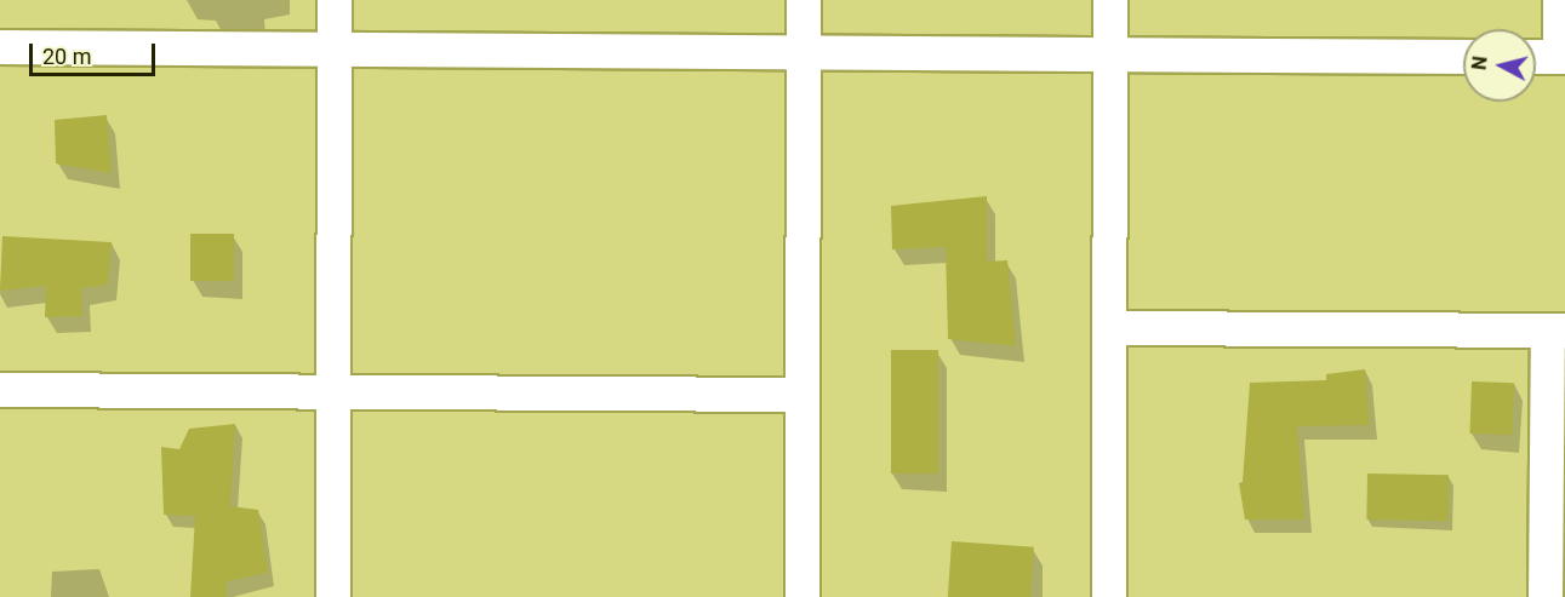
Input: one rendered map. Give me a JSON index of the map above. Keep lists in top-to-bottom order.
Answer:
{
  "scale_bar": "20 m",
  "north": "left"
}
